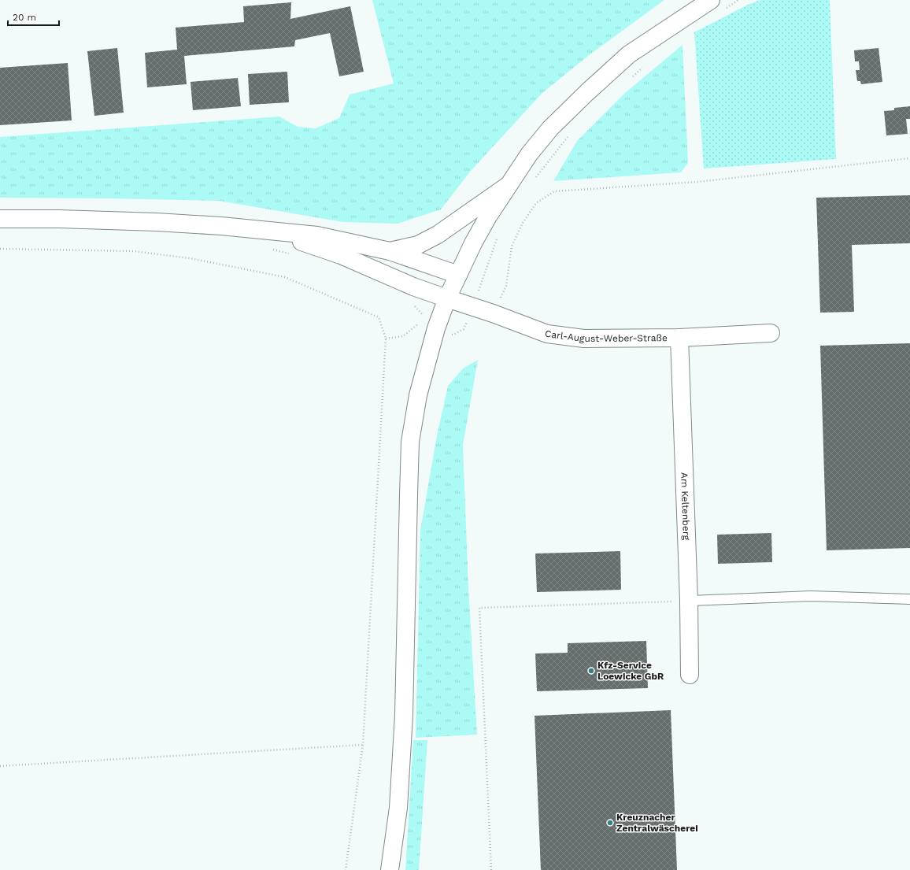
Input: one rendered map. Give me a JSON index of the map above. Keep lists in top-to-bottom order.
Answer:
{
  "streets": {
    "street": ["Carl-August-Weber-Straße", "Am Keltenberg"]
  },
  "crossings": [
    ["Carl-August-Weber-Straße", "Am Keltenberg"]
  ],
  "places": ["Kfz-Service Loewicke GbR", "Kreuznacher Zentralwäscherei"],
  "scale_bar": "20 m"
}
